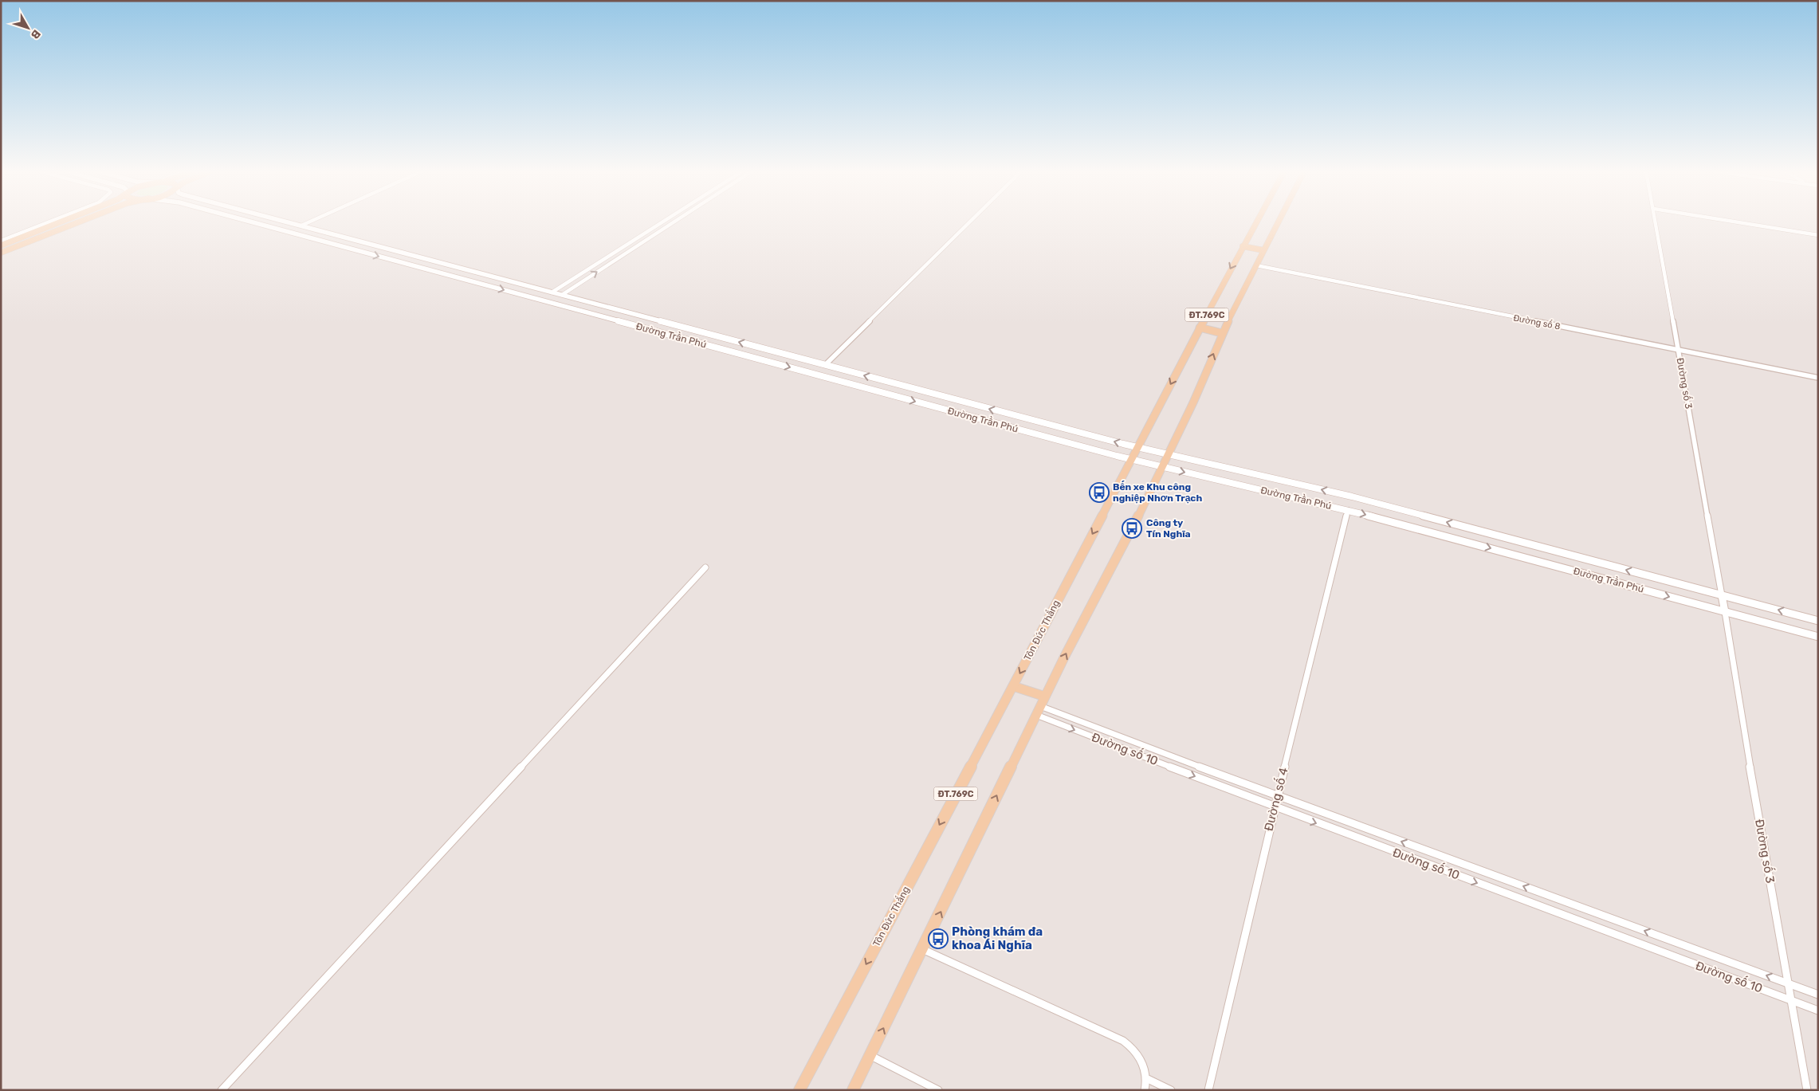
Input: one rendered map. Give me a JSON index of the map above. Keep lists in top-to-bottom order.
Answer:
{
  "streets": {
    "main road": ["ĐT.769C", "Đường Trần Phú", "Tôn Đức Thắng"],
    "street": [
      "Đường số 8",
      "Đường số 3",
      "Đường số 10",
      "Đường số 4"
    ]
  },
  "crossings": [
    ["ĐT.769C", "Đường số 8"],
    ["ĐT.769C", "Đường Trần Phú"],
    ["ĐT.769C", "Đường số 10"],
    ["Đường số 8", "Đường số 3"],
    ["Đường Trần Phú", "Đường số 3"],
    ["Đường Trần Phú", "Tôn Đức Thắng"],
    ["Đường Trần Phú", "Đường số 4"],
    ["Đường số 3", "Đường số 10"],
    ["Đường số 10", "Đường số 4"]
  ],
  "places": {
    "bus stop": ["Bến xe Khu công nghiệp Nhơn Trạch", "Công ty Tín Nghĩa", "Phòng khám đa khoa Ái Nghĩa"]
  },
  "north": "bottom right"
}
